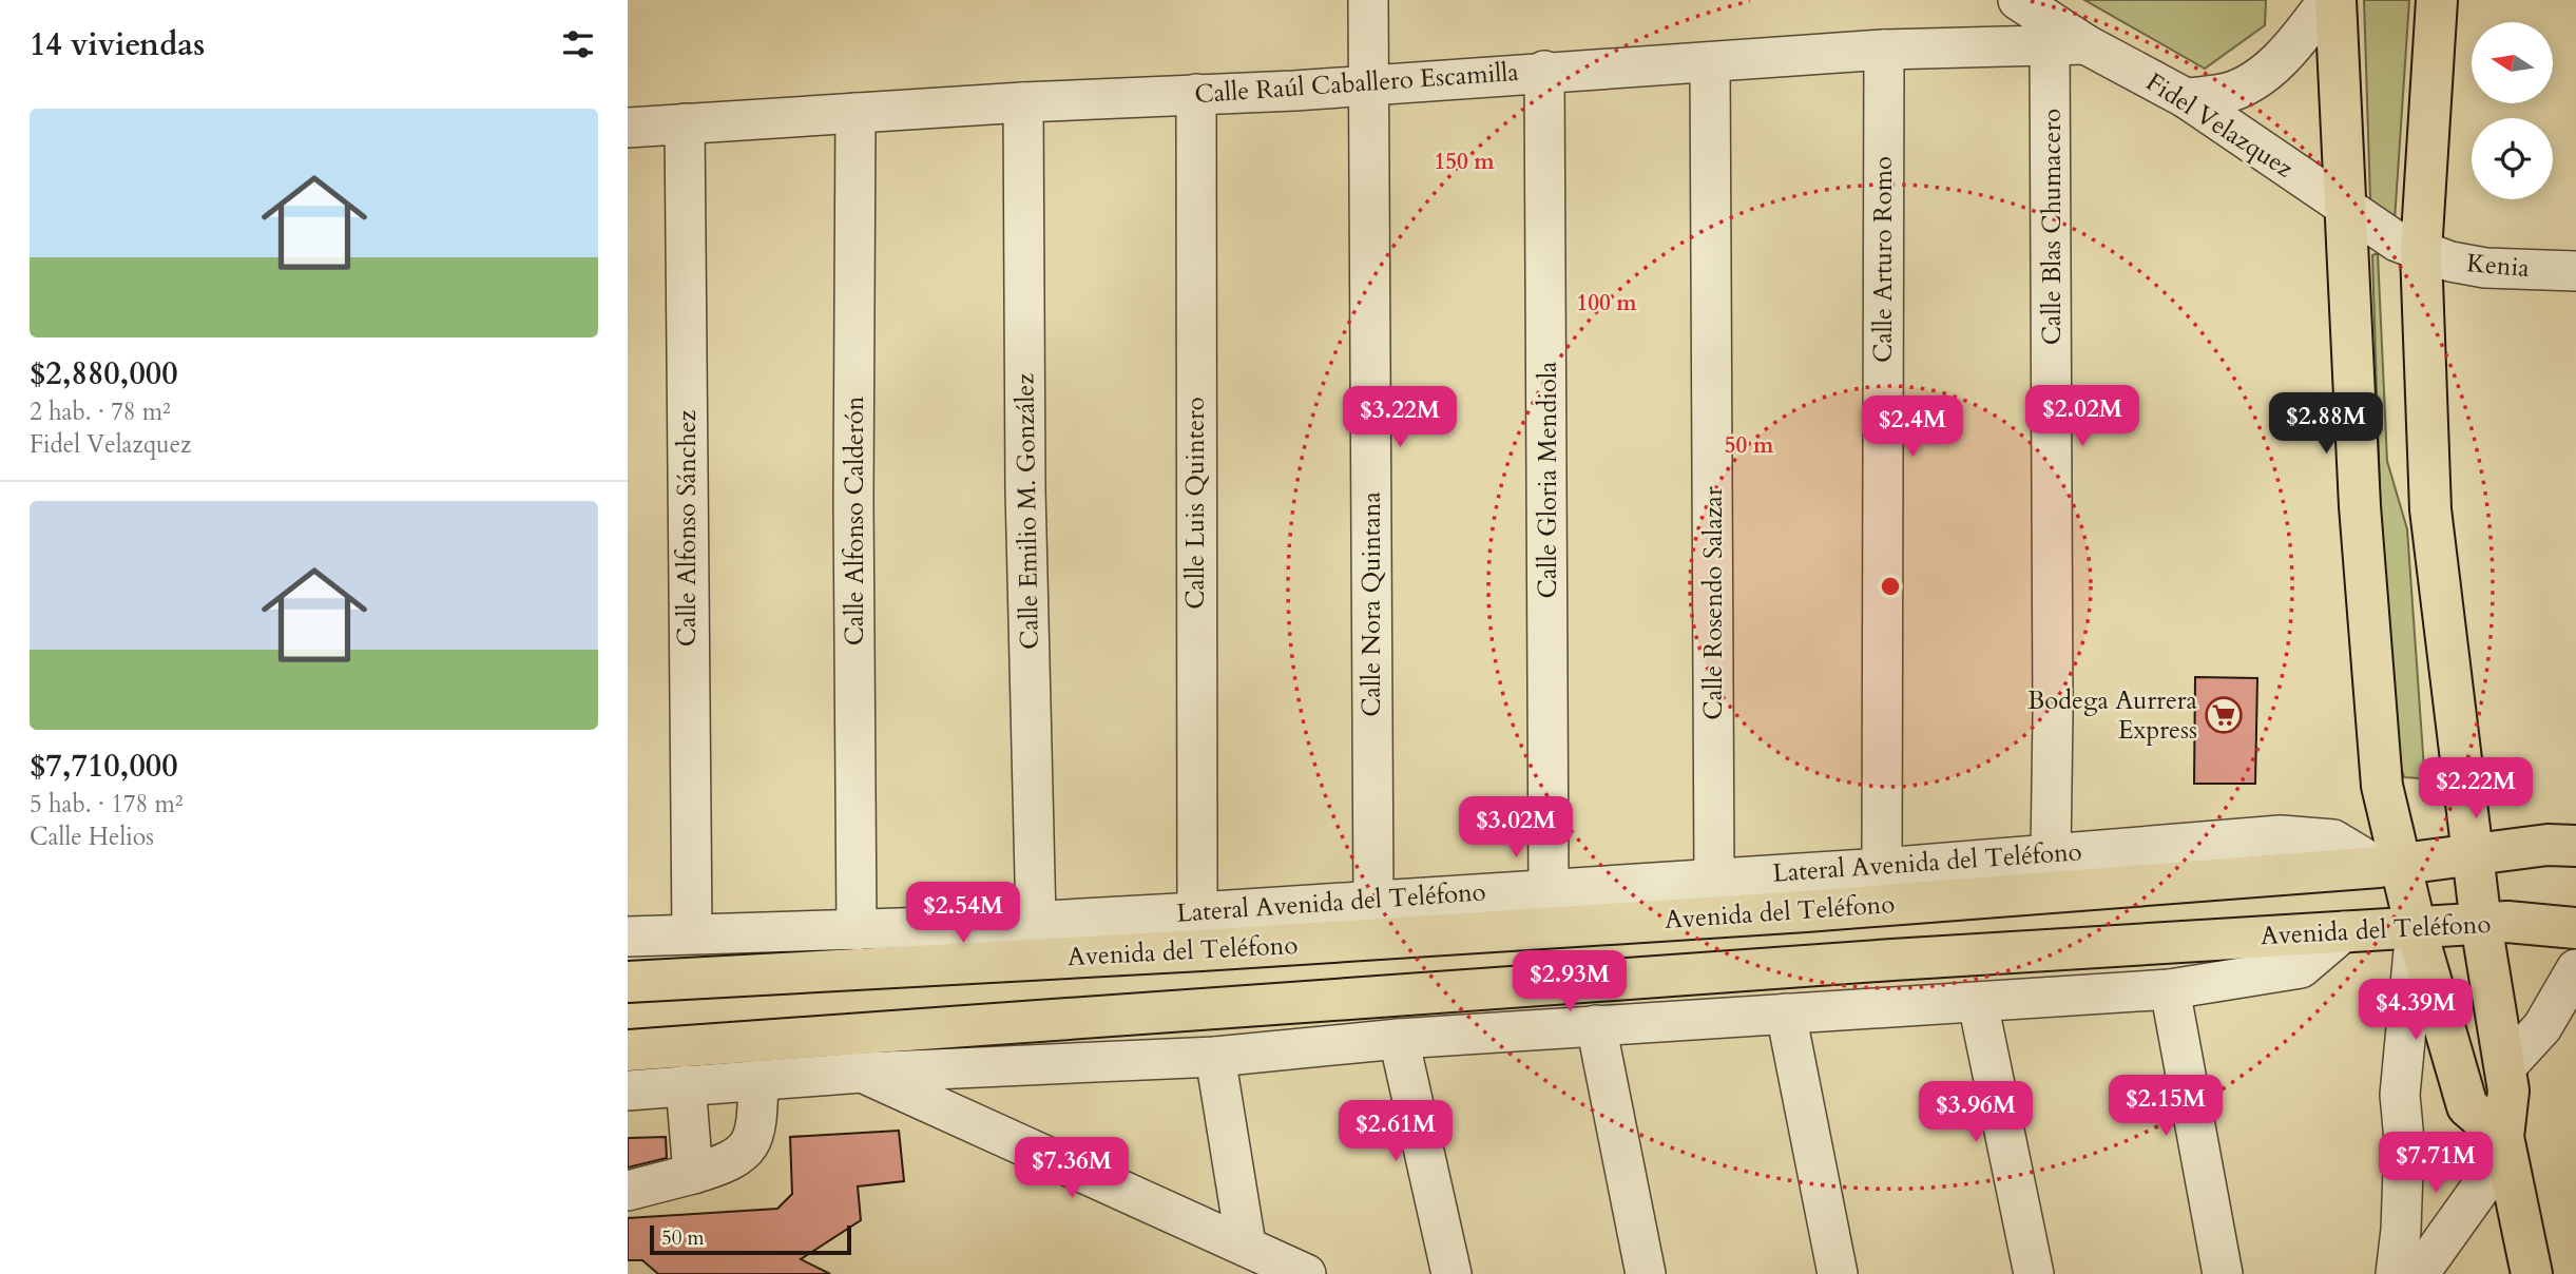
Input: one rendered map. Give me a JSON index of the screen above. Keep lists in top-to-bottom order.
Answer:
{
  "streets": {
    "main road": ["Avenida del Teléfono"],
    "street": [
      "Calle Raúl Caballero Escamilla",
      "Fidel Velazquez",
      "Calle Blas Chumacero",
      "Calle Arturo Romo",
      "Kenia",
      "Calle Gloria Mendiola",
      "Calle Luis Quintero",
      "Calle Emilio M. González",
      "Calle Alfonso Calderón",
      "Calle Alfonso Sánchez",
      "Calle Rosendo Salazar",
      "Calle Nora Quintana",
      "Lateral Avenida del Teléfono"
    ]
  },
  "crossings": [
    ["Calle Raúl Caballero Escamilla", "Fidel Velazquez"],
    ["Calle Raúl Caballero Escamilla", "Calle Blas Chumacero"],
    ["Calle Raúl Caballero Escamilla", "Calle Arturo Romo"],
    ["Calle Raúl Caballero Escamilla", "Calle Gloria Mendiola"],
    ["Calle Raúl Caballero Escamilla", "Calle Luis Quintero"],
    ["Calle Raúl Caballero Escamilla", "Calle Emilio M. González"],
    ["Calle Raúl Caballero Escamilla", "Calle Alfonso Calderón"],
    ["Calle Raúl Caballero Escamilla", "Calle Alfonso Sánchez"],
    ["Calle Raúl Caballero Escamilla", "Calle Rosendo Salazar"],
    ["Calle Raúl Caballero Escamilla", "Calle Nora Quintana"],
    ["Fidel Velazquez", "Calle Blas Chumacero"],
    ["Fidel Velazquez", "Kenia"],
    ["Calle Blas Chumacero", "Lateral Avenida del Teléfono"],
    ["Calle Arturo Romo", "Lateral Avenida del Teléfono"],
    ["Calle Gloria Mendiola", "Lateral Avenida del Teléfono"],
    ["Calle Luis Quintero", "Lateral Avenida del Teléfono"],
    ["Calle Emilio M. González", "Lateral Avenida del Teléfono"],
    ["Calle Alfonso Calderón", "Lateral Avenida del Teléfono"],
    ["Calle Alfonso Sánchez", "Lateral Avenida del Teléfono"],
    ["Calle Rosendo Salazar", "Lateral Avenida del Teléfono"],
    ["Calle Nora Quintana", "Lateral Avenida del Teléfono"],
    ["Lateral Avenida del Teléfono", "Avenida del Teléfono"]
  ],
  "places": {
    "supermarket": ["Bodega Aurrera Express"]
  },
  "scale_bar": "50 m",
  "north": "left",
  "page": {
    "heading": "14 viviendas",
    "list": [
      {
        "name": "$2,880,000",
        "note": "2 hab. · 78 m² · Fidel Velazquez"
      },
      {
        "name": "$7,710,000",
        "note": "5 hab. · 178 m² · Calle Helios"
      }
    ],
    "price": [
      "$2.02M",
      "$3.22M",
      "$2.88M",
      "$2.4M",
      "$2.22M",
      "$3.02M",
      "$2.54M",
      "$2.93M",
      "$4.39M",
      "$2.15M",
      "$3.96M",
      "$2.61M",
      "$7.71M",
      "$7.36M"
    ],
    "scale": "50 m"
  },
  "rings": ["150 m", "100 m", "50 m"]
}
